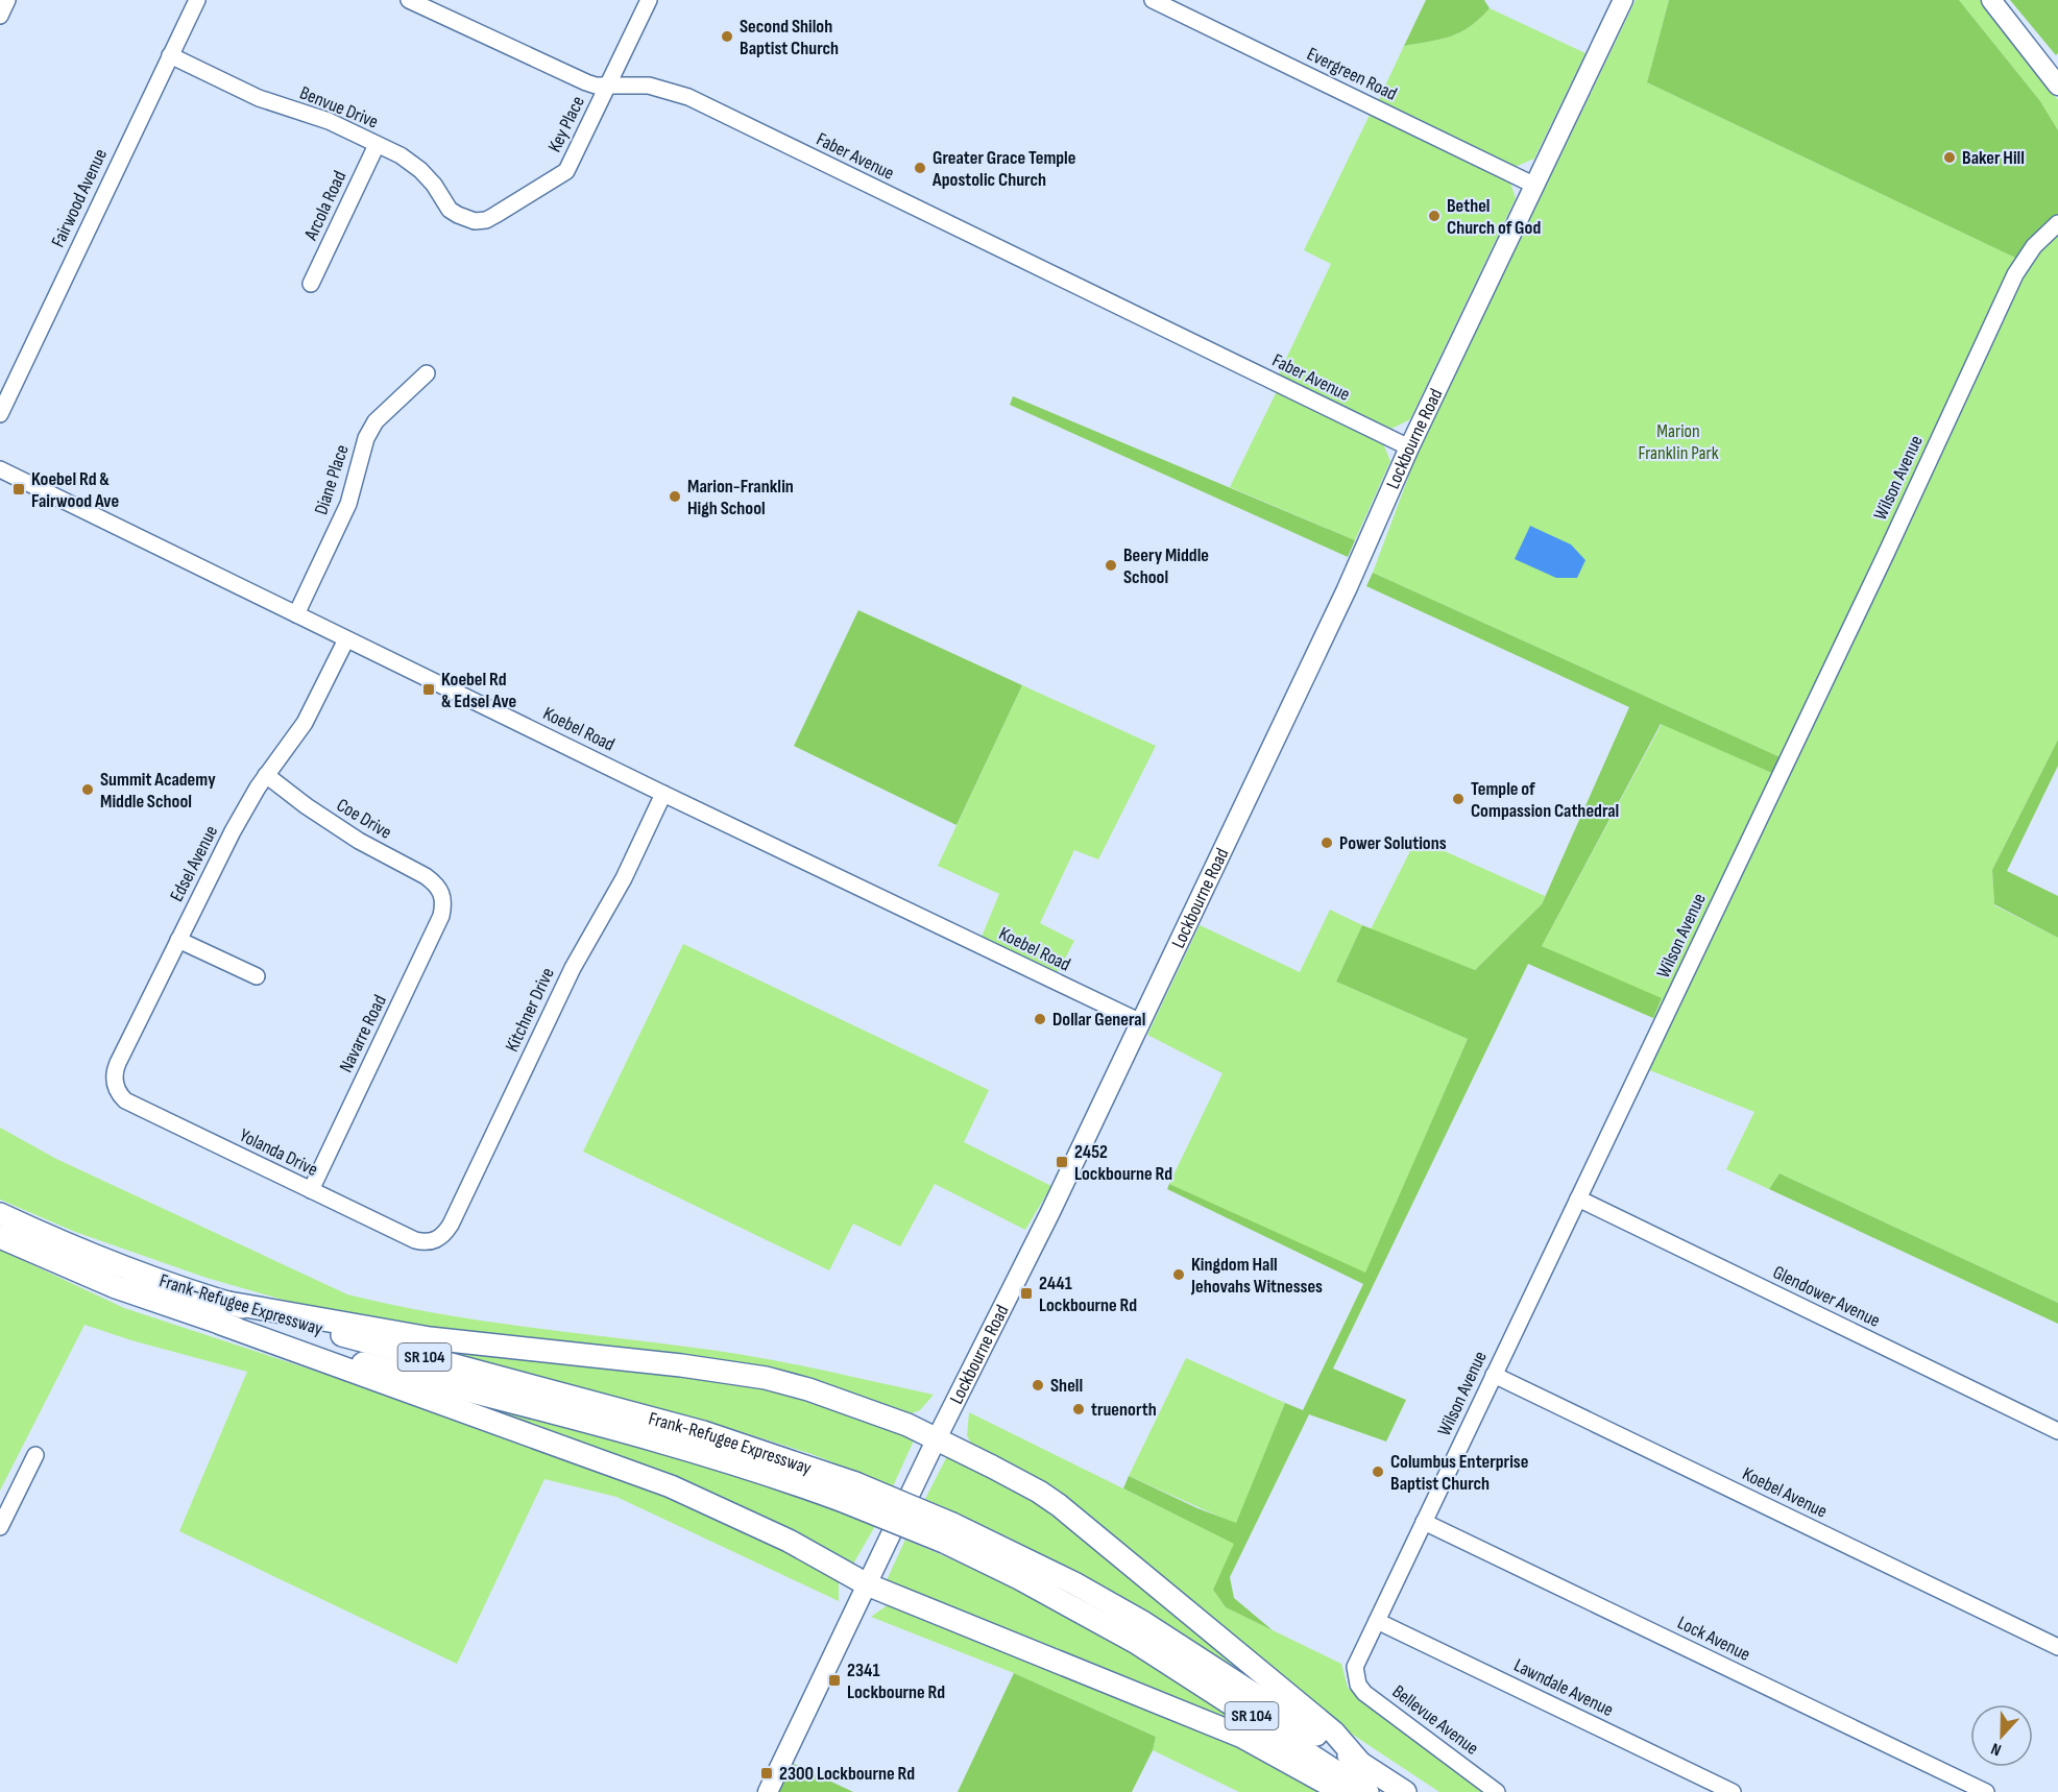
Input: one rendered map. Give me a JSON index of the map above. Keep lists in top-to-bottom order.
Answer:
{
  "streets": {
    "highway": ["Frank-Refugee Expressway", "SR 104"],
    "main road": ["Lockbourne Road"],
    "street": [
      "Evergreen Road",
      "Benvue Drive",
      "Key Place",
      "Faber Avenue",
      "Fairwood Avenue",
      "Arcola Road",
      "Wilson Avenue",
      "Diane Place",
      "Koebel Road",
      "Coe Drive",
      "Edsel Avenue",
      "Kitchner Drive",
      "Navarre Road",
      "Yolanda Drive",
      "Glendower Avenue",
      "Koebel Avenue",
      "Lock Avenue",
      "Lawndale Avenue",
      "Bellevue Avenue"
    ]
  },
  "crossings": [
    ["Evergreen Road", "Lockbourne Road"],
    ["Benvue Drive", "Key Place"],
    ["Benvue Drive", "Fairwood Avenue"],
    ["Benvue Drive", "Arcola Road"],
    ["Key Place", "Faber Avenue"],
    ["Faber Avenue", "Lockbourne Road"],
    ["Lockbourne Road", "Koebel Road"],
    ["Wilson Avenue", "Glendower Avenue"],
    ["Wilson Avenue", "Koebel Avenue"],
    ["Wilson Avenue", "Lock Avenue"],
    ["Wilson Avenue", "Lawndale Avenue"],
    ["Wilson Avenue", "Bellevue Avenue"],
    ["Diane Place", "Koebel Road"],
    ["Koebel Road", "Edsel Avenue"],
    ["Koebel Road", "Kitchner Drive"],
    ["Coe Drive", "Edsel Avenue"],
    ["Coe Drive", "Navarre Road"],
    ["Edsel Avenue", "Yolanda Drive"],
    ["Kitchner Drive", "Yolanda Drive"],
    ["Navarre Road", "Yolanda Drive"]
  ],
  "parks": ["Marion Franklin Park"],
  "places": {
    "other": [
      "Second Shiloh Baptist Church",
      "Baker Hill",
      "Greater Grace Temple Apostolic Church",
      "Bethel Church of God",
      "Marion-Franklin High School",
      "Beery Middle School",
      "Summit Academy Middle School",
      "Temple of Compassion Cathedral",
      "Power Solutions",
      "Dollar General",
      "Kingdom Hall Jehovahs Witnesses",
      "Shell",
      "truenorth",
      "Columbus Enterprise Baptist Church"
    ],
    "transit": [
      "Koebel Rd & Fairwood Ave",
      "Koebel Rd & Edsel Ave",
      "2452 Lockbourne Rd",
      "2441 Lockbourne Rd",
      "2341 Lockbourne Rd",
      "2300 Lockbourne Rd"
    ]
  },
  "north": "bottom"
}
